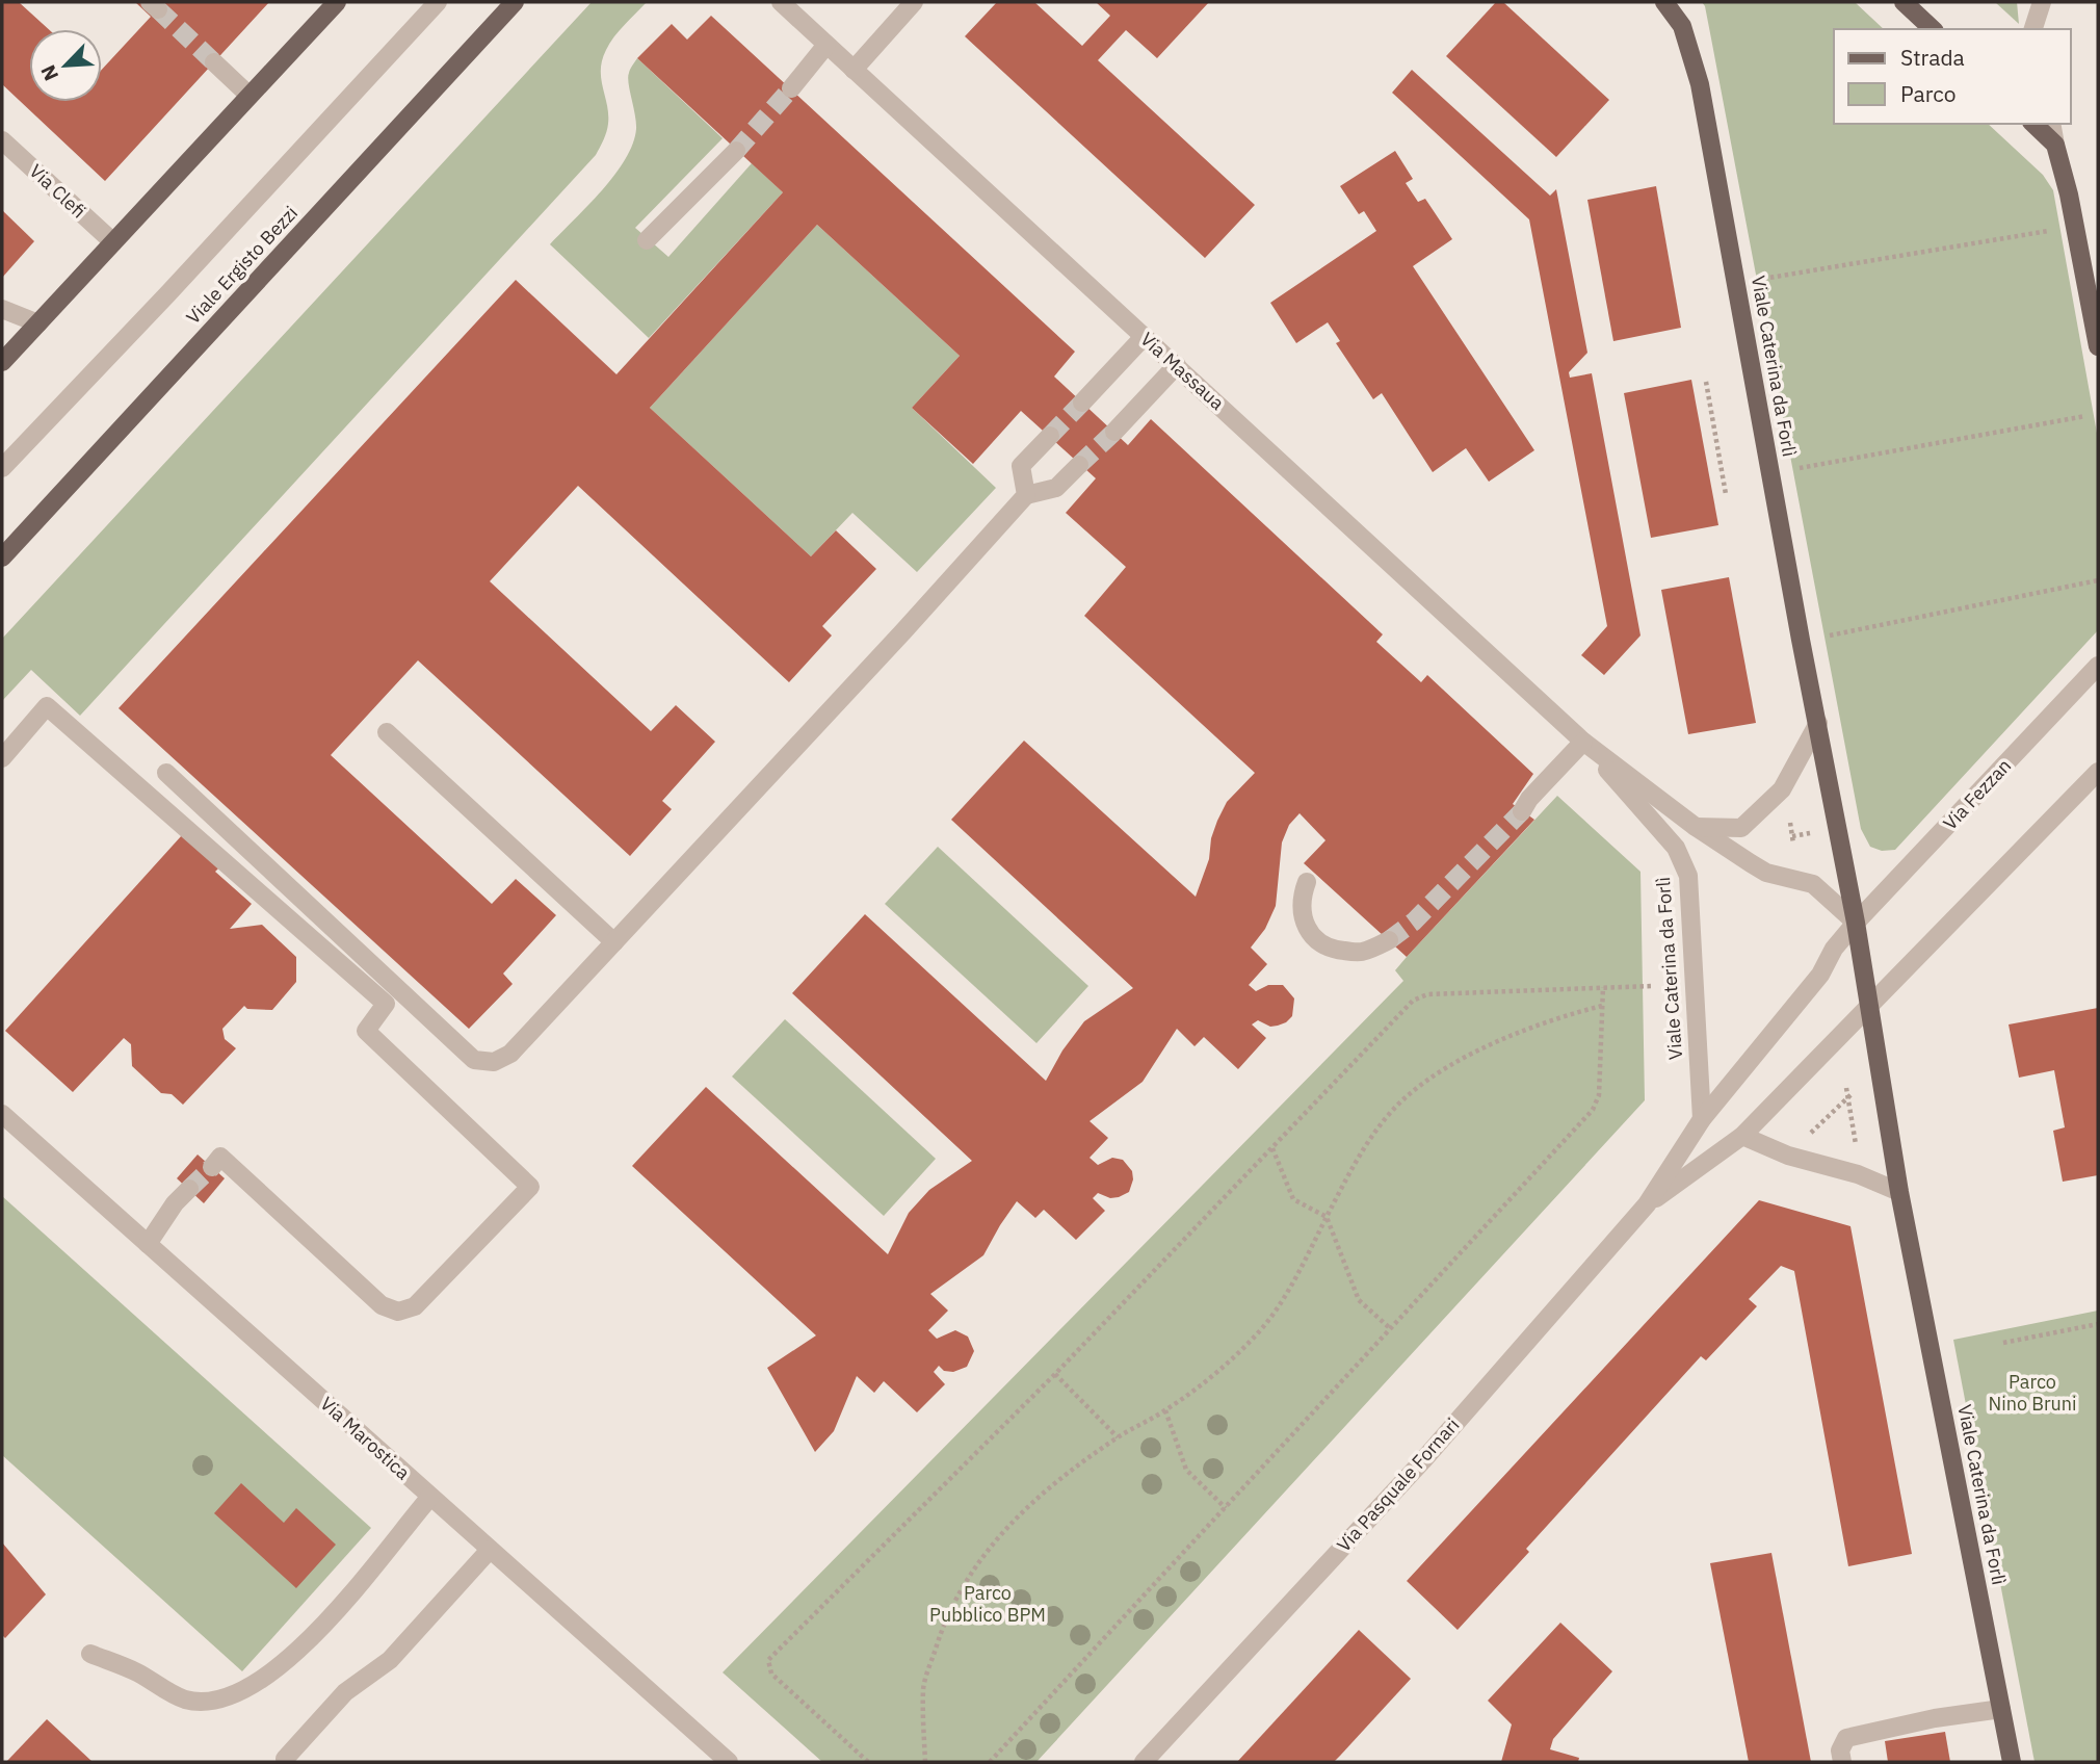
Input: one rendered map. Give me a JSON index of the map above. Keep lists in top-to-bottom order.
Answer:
{
  "streets": {
    "main road": ["Viale Ergisto Bezzi", "Viale Caterina da Forlì"],
    "street": [
      "Via Clefi",
      "Via Massaua",
      "Via Fezzan",
      "Via Marostica",
      "Via Pasquale Fornari"
    ]
  },
  "crossings": [
    ["Viale Caterina da Forlì", "Via Massaua"],
    ["Viale Caterina da Forlì", "Via Fezzan"],
    ["Viale Caterina da Forlì", "Via Pasquale Fornari"]
  ],
  "parks": ["Parco Nino Bruni", "Parco Pubblico BPM"],
  "legend": ["Strada", "Parco"],
  "north": "bottom left"
}
